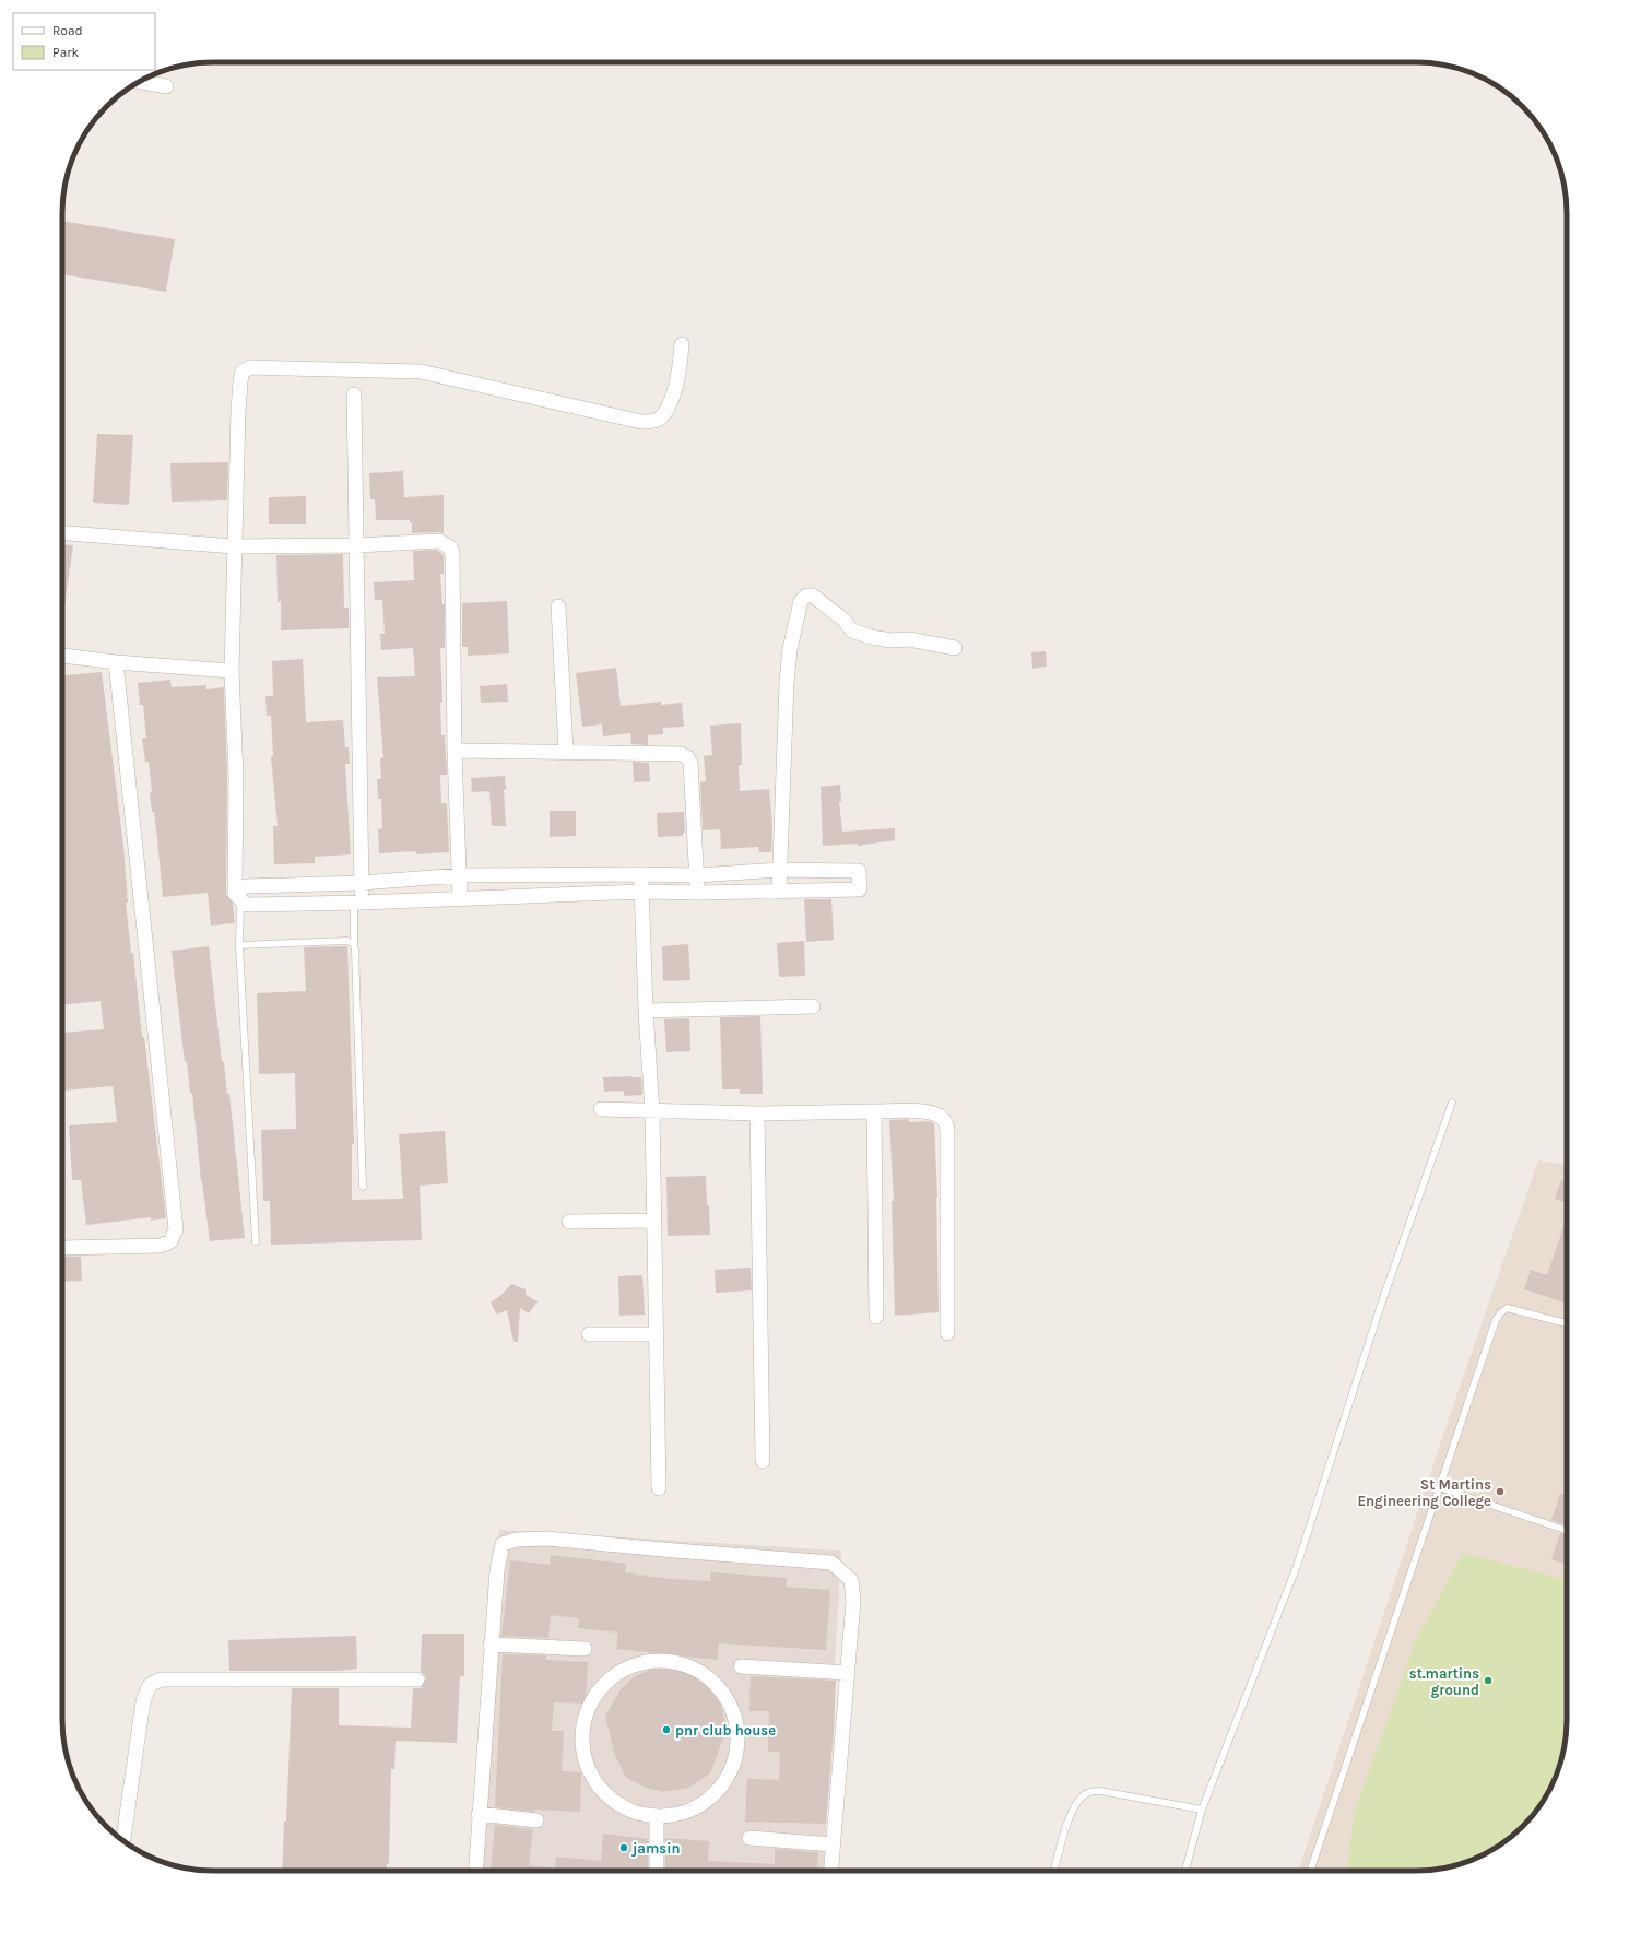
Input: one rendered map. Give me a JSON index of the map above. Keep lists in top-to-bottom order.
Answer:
{
  "places": [
    "St Martins Engineering College",
    "st.martins ground",
    "pnr club house",
    "jamsin"
  ],
  "legend": ["Road", "Park"]
}
